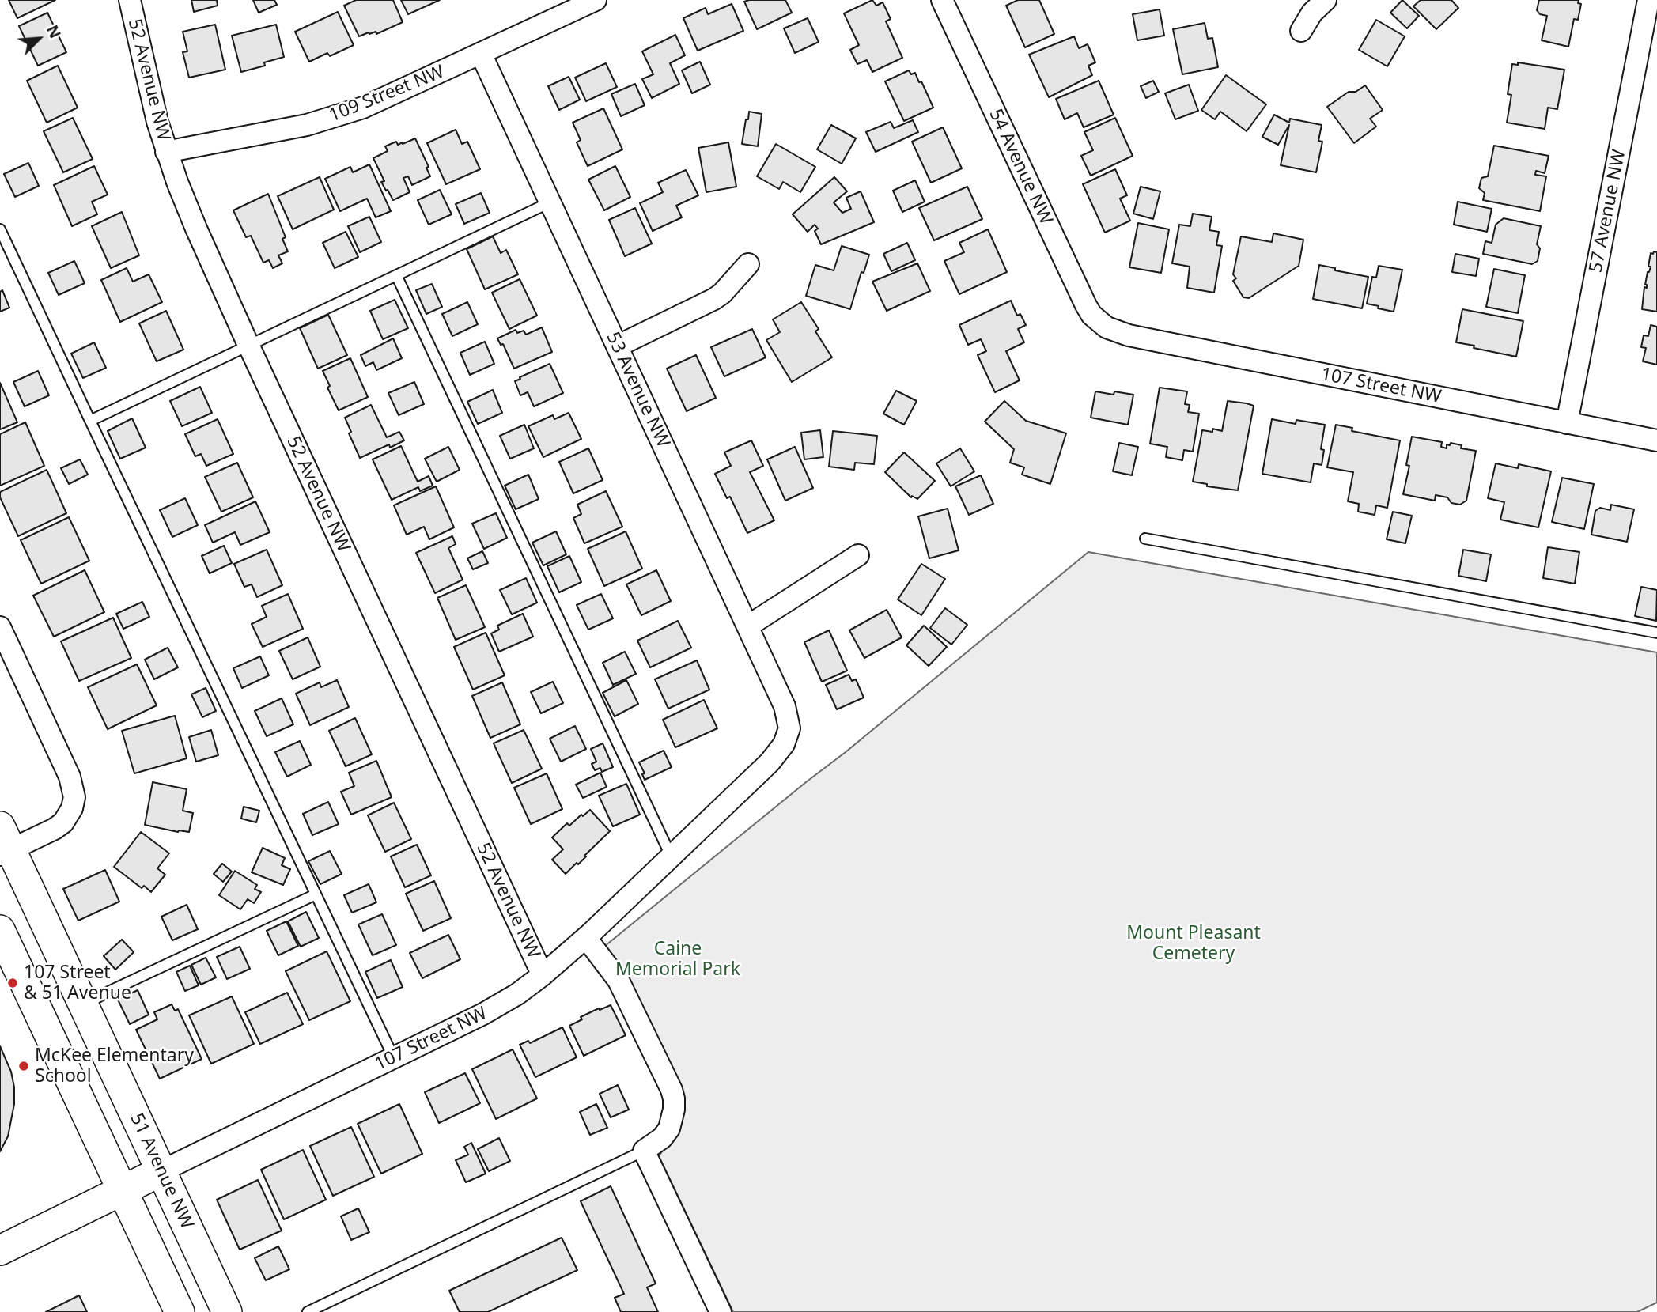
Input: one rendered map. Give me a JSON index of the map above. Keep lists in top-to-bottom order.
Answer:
{
  "streets": {
    "main road": ["107 Street NW", "51 Avenue NW"],
    "street": [
      "52 Avenue NW",
      "109 Street NW",
      "54 Avenue NW",
      "57 Avenue NW",
      "53 Avenue NW"
    ]
  },
  "crossings": [
    ["52 Avenue NW", "109 Street NW"],
    ["52 Avenue NW", "107 Street NW"],
    ["109 Street NW", "53 Avenue NW"],
    ["54 Avenue NW", "107 Street NW"],
    ["57 Avenue NW", "107 Street NW"],
    ["107 Street NW", "53 Avenue NW"],
    ["107 Street NW", "51 Avenue NW"]
  ],
  "parks": ["Mount Pleasant Cemetery", "Caine Memorial Park"],
  "places": ["107 Street & 51 Avenue", "McKee Elementary School"],
  "north": "top right"
}
